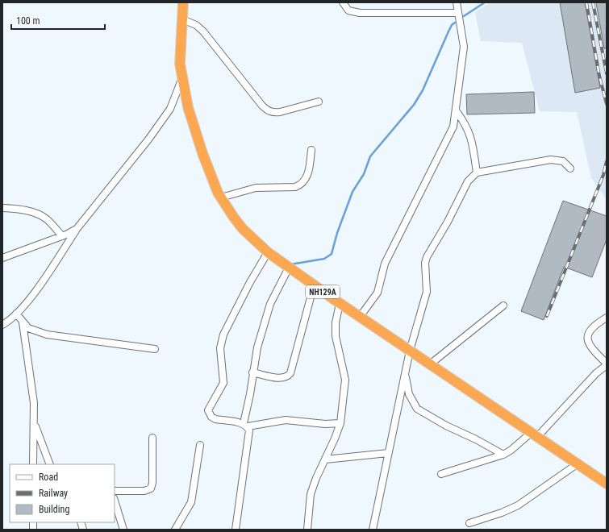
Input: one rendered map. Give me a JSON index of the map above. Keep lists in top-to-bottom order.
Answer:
{
  "streets": {
    "highway": ["NH129A"]
  },
  "legend": ["Road", "Railway", "Building"],
  "scale_bar": "100 m"
}
